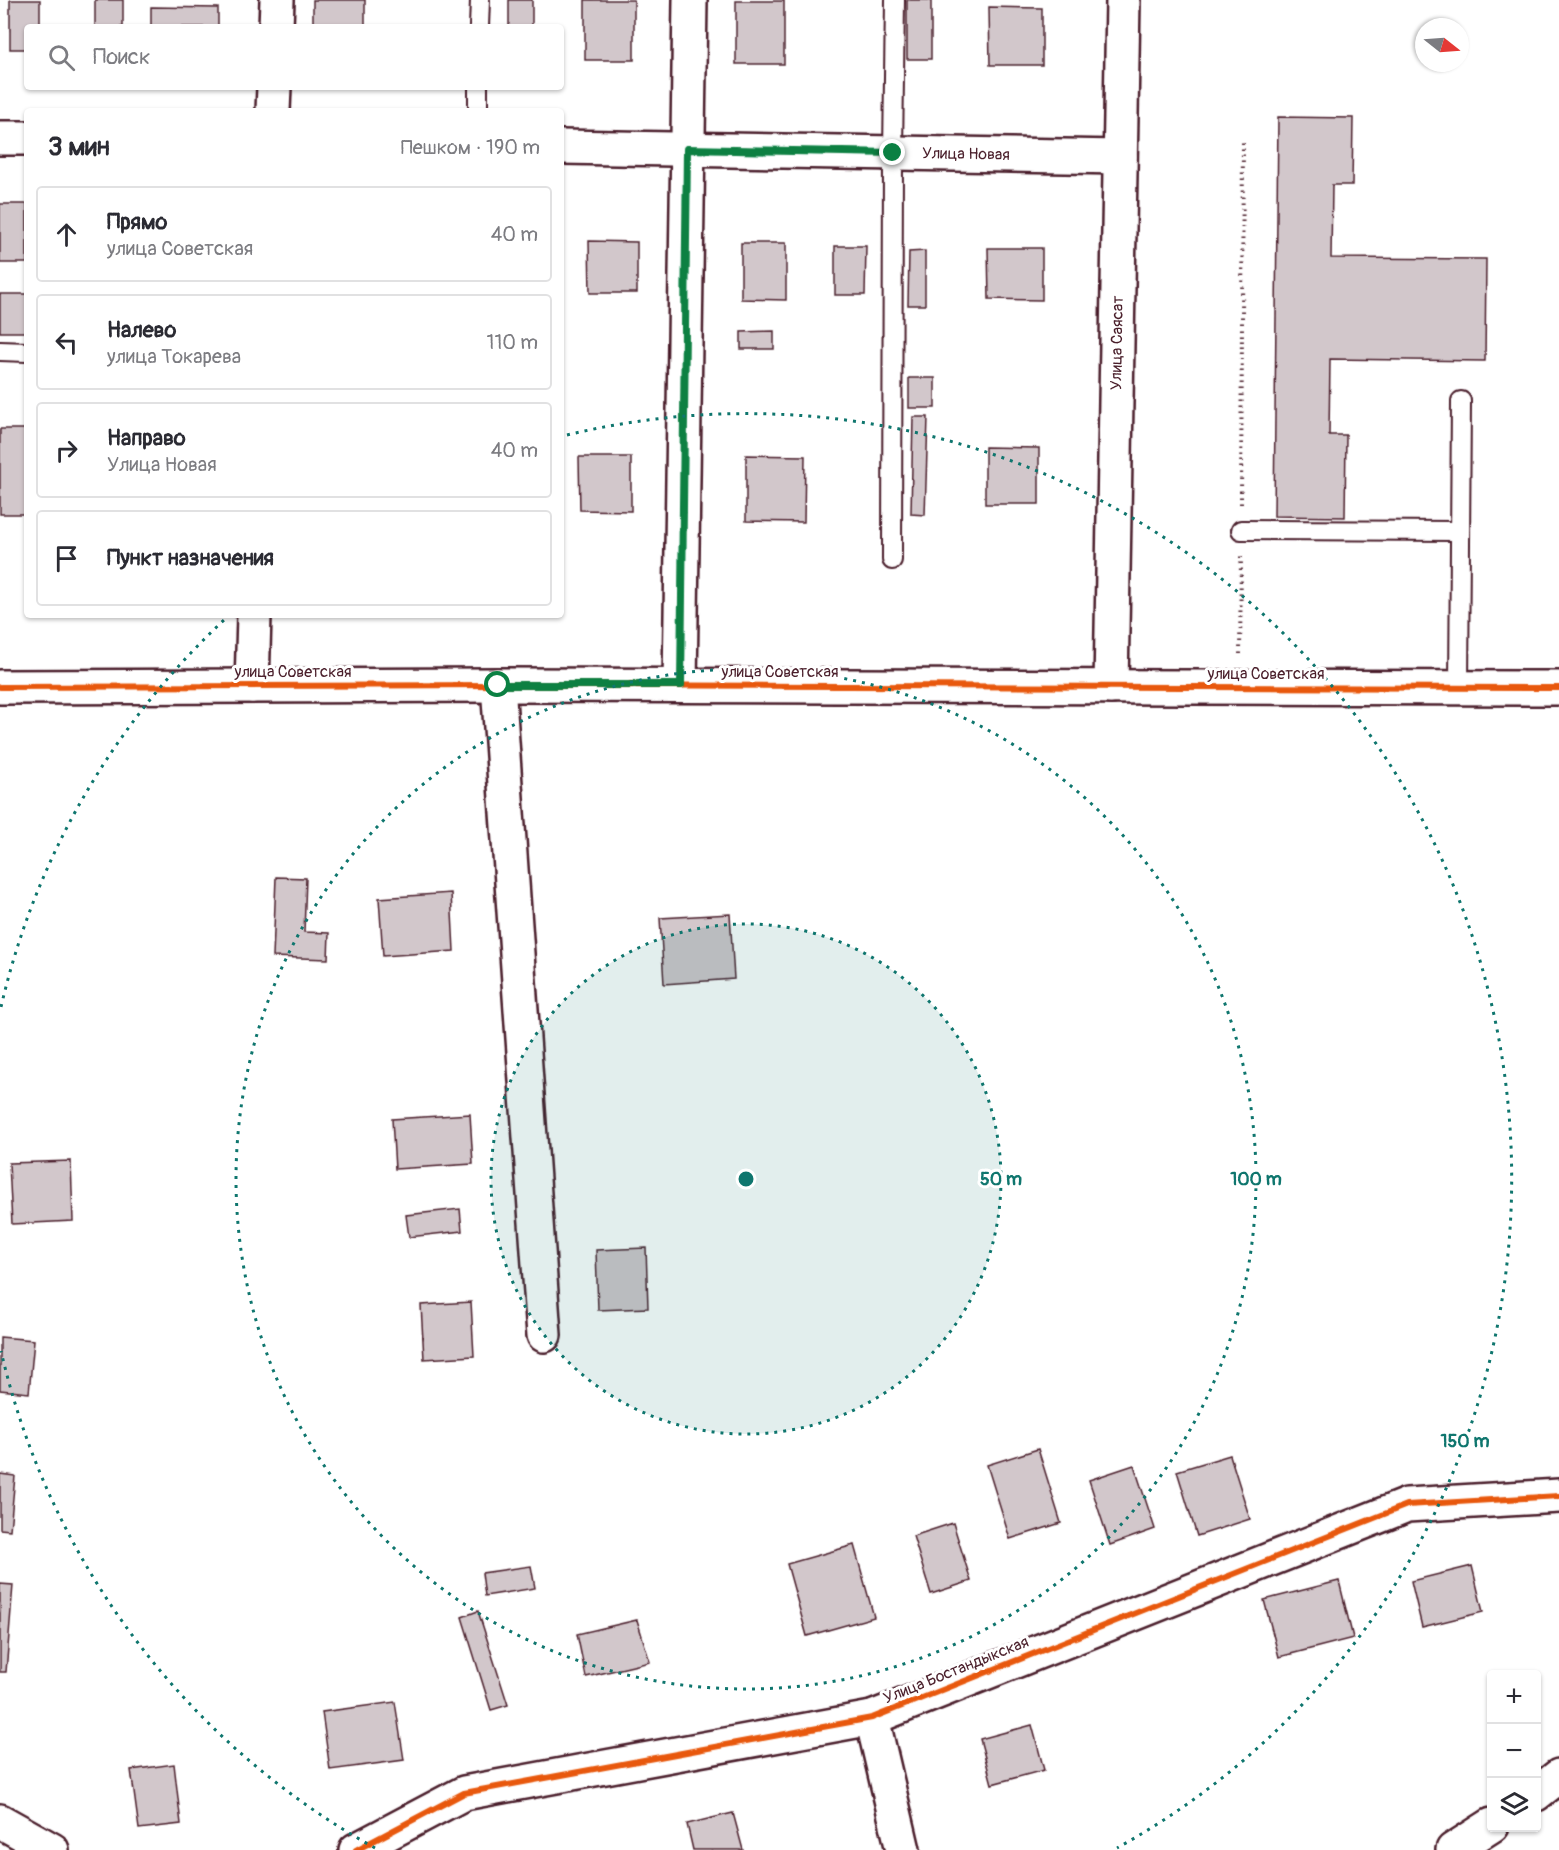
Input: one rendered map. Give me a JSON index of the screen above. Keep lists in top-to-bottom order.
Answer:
{
  "streets": {
    "street": [
      "Улица Новая",
      "Улица Саясат",
      "улица Советская",
      "Улица Бостандыкская"
    ]
  },
  "crossings": [
    ["Улица Новая", "Улица Саясат"],
    ["Улица Саясат", "улица Советская"]
  ],
  "north": "right",
  "page": {
    "search": "Поиск",
    "heading": ["3 мин", "Пешком · 190 m"],
    "list": [
      ["Прямо", "улица Советская", "40 m"],
      ["Налево", "улица Токарева", "110 m"],
      ["Направо", "Улица Новая", "40 m"],
      "Пункт назначения"
    ],
    "map_buttons": ["+", "−"]
  },
  "rings": ["50 m", "100 m", "150 m"]
}
